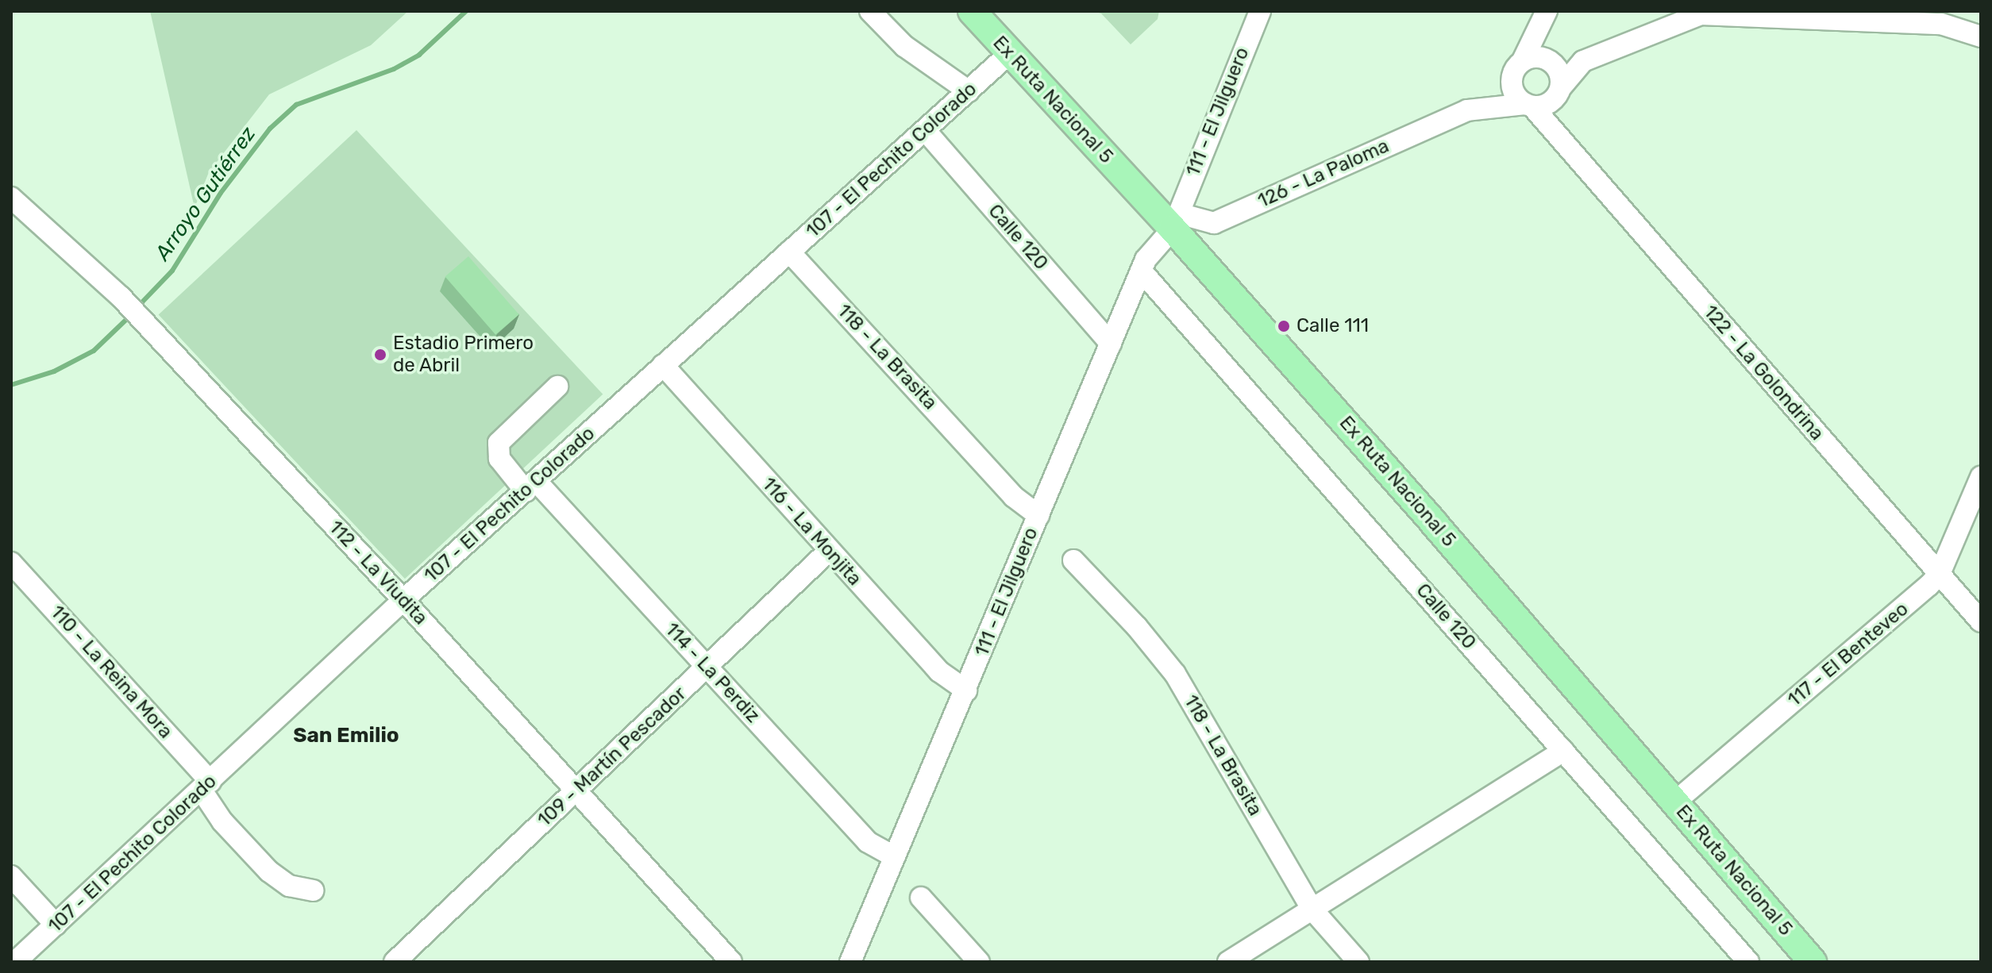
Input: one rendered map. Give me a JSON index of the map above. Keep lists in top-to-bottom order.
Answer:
{
  "streets": {
    "main road": ["Ex Ruta Nacional 5"],
    "street": [
      "111 - El Jilguero",
      "107 - El Pechito Colorado",
      "126 - La Paloma",
      "Calle 120",
      "118 - La Brasita",
      "122 - La Golondrina",
      "116 - La Monjita",
      "112 - La Viudita",
      "117 - El Benteveo",
      "110 - La Reina Mora",
      "114 - La Perdiz",
      "109 - Martín Pescador"
    ]
  },
  "crossings": [
    ["Ex Ruta Nacional 5", "111 - El Jilguero"],
    ["Ex Ruta Nacional 5", "107 - El Pechito Colorado"],
    ["Ex Ruta Nacional 5", "126 - La Paloma"],
    ["Ex Ruta Nacional 5", "117 - El Benteveo"],
    ["111 - El Jilguero", "126 - La Paloma"],
    ["111 - El Jilguero", "Calle 120"],
    ["111 - El Jilguero", "118 - La Brasita"],
    ["111 - El Jilguero", "116 - La Monjita"],
    ["111 - El Jilguero", "114 - La Perdiz"],
    ["107 - El Pechito Colorado", "Calle 120"],
    ["107 - El Pechito Colorado", "118 - La Brasita"],
    ["107 - El Pechito Colorado", "116 - La Monjita"],
    ["107 - El Pechito Colorado", "112 - La Viudita"],
    ["107 - El Pechito Colorado", "110 - La Reina Mora"],
    ["107 - El Pechito Colorado", "114 - La Perdiz"],
    ["126 - La Paloma", "122 - La Golondrina"],
    ["122 - La Golondrina", "117 - El Benteveo"],
    ["116 - La Monjita", "109 - Martín Pescador"],
    ["112 - La Viudita", "109 - Martín Pescador"],
    ["114 - La Perdiz", "109 - Martín Pescador"]
  ],
  "districts": ["San Emilio"],
  "water": ["Arroyo Gutiérrez"],
  "places": ["Calle 111", "Estadio Primero de Abril"]
}
